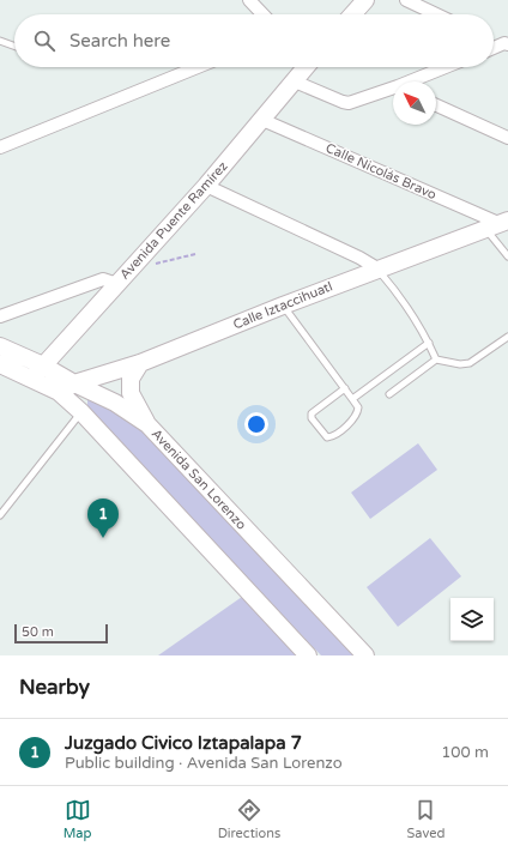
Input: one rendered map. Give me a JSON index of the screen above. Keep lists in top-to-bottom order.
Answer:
{
  "streets": {
    "street": [
      "Calle Nicolás Bravo",
      "Avenida Puente Ramírez",
      "Calle Iztaccihuatl",
      "Avenida San Lorenzo"
    ]
  },
  "crossings": [
    ["Calle Nicolás Bravo", "Avenida Puente Ramírez"],
    ["Calle Nicolás Bravo", "Calle Iztaccihuatl"],
    ["Avenida Puente Ramírez", "Avenida San Lorenzo"],
    ["Calle Iztaccihuatl", "Avenida San Lorenzo"]
  ],
  "scale_bar": "50 m",
  "north": "top left",
  "page": {
    "search": "Search here",
    "pins": "1",
    "scale": "50 m",
    "heading": "Nearby",
    "list": [
      {
        "mark": "1",
        "name": "Juzgado Civico Iztapalapa 7",
        "note": "Public building · Avenida San Lorenzo",
        "value": "100 m"
      }
    ],
    "nav": ["Map", "Directions", "Saved"]
  }
}
